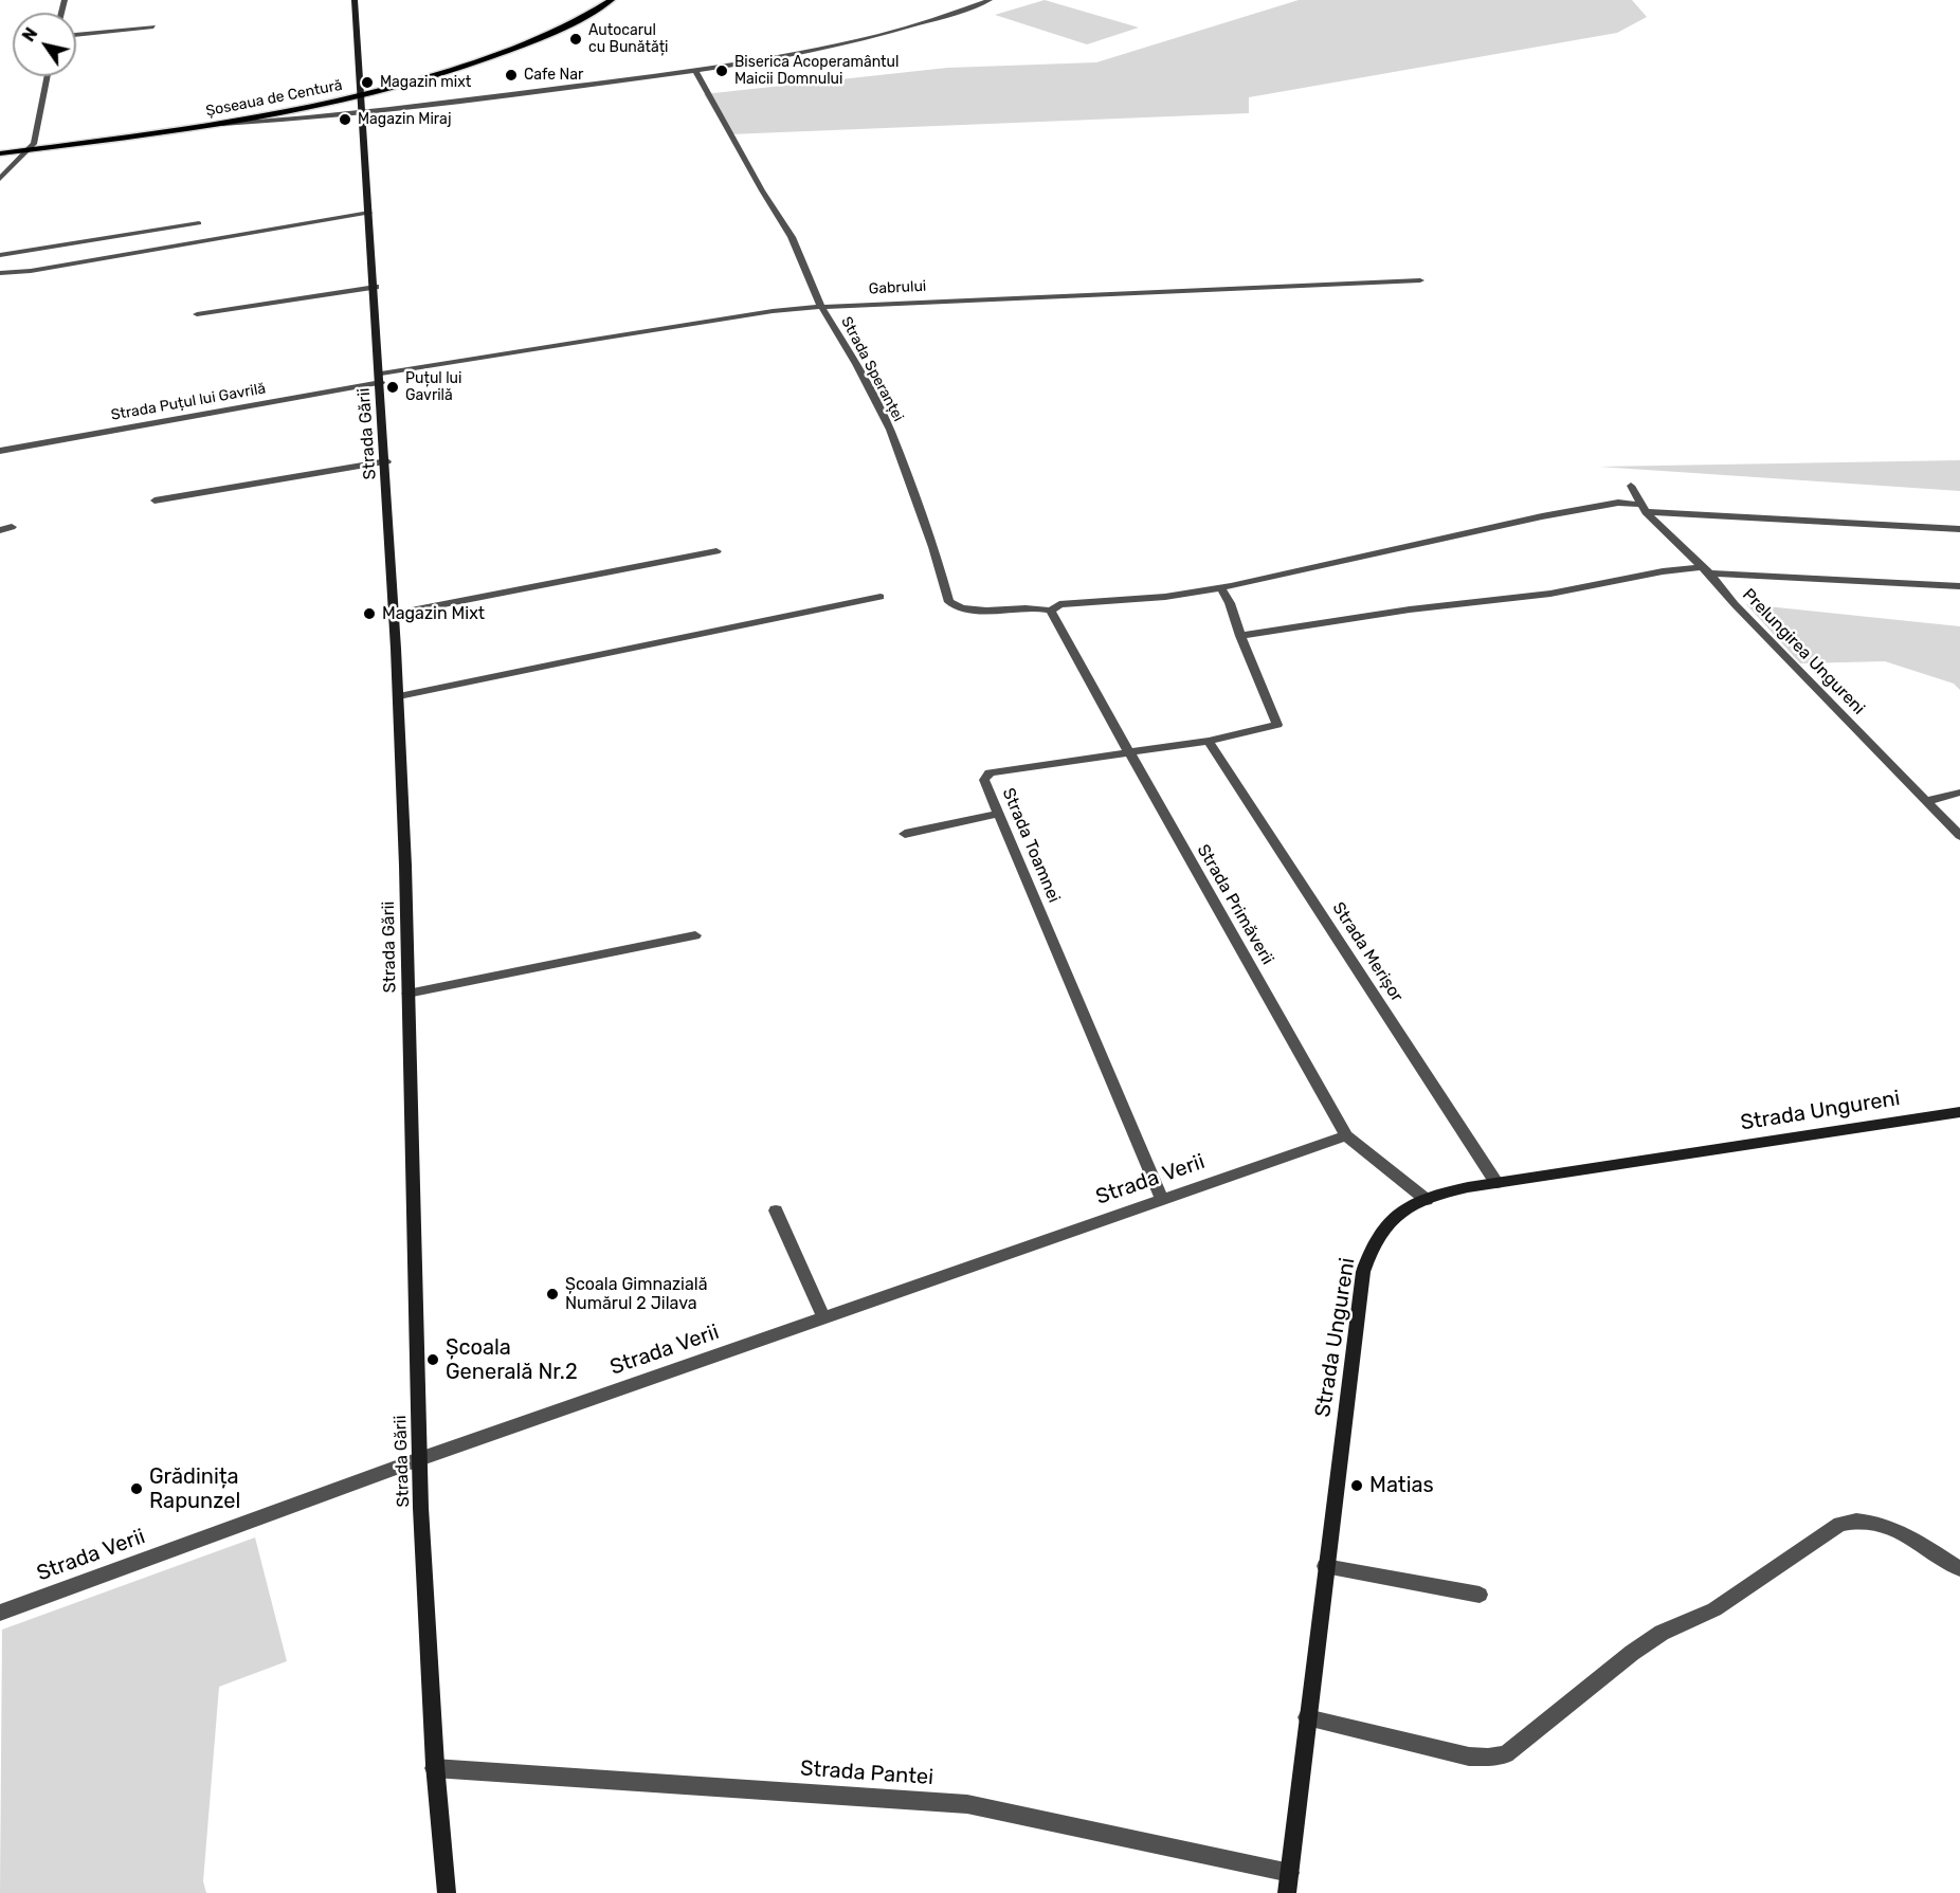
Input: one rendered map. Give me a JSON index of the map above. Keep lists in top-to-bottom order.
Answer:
{
  "streets": {
    "main road": ["Șoseaua de Centură", "Strada Gării", "Strada Ungureni"],
    "street": [
      "Gabrului",
      "Strada Speranței",
      "Strada Puțul lui Gavrilă",
      "Prelungirea Ungureni",
      "Strada Toamnei",
      "Strada Primăverii",
      "Strada Merișor",
      "Strada Verii",
      "Strada Pantei"
    ]
  },
  "crossings": [
    ["Șoseaua de Centură", "Strada Gării"],
    ["Gabrului", "Strada Speranței"],
    ["Gabrului", "Strada Puțul lui Gavrilă"],
    ["Gabrului", "Strada Gării"],
    ["Strada Speranței", "Prelungirea Ungureni"],
    ["Strada Speranței", "Strada Toamnei"],
    ["Strada Speranței", "Strada Primăverii"],
    ["Strada Puțul lui Gavrilă", "Strada Gării"],
    ["Strada Gării", "Strada Verii"],
    ["Strada Gării", "Strada Pantei"],
    ["Strada Toamnei", "Strada Primăverii"],
    ["Strada Toamnei", "Strada Merișor"],
    ["Strada Toamnei", "Strada Verii"],
    ["Strada Primăverii", "Strada Ungureni"],
    ["Strada Primăverii", "Strada Verii"],
    ["Strada Merișor", "Strada Ungureni"],
    ["Strada Ungureni", "Strada Pantei"]
  ],
  "places": [
    "Autocarul cu Bunătăți",
    "Biserica Acoperamântul Maicii Domnului",
    "Cafe Nar",
    "Magazin mixt",
    "Magazin Miraj",
    "Puțul lui Gavrilă",
    "Magazin Mixt",
    "Școala Gimnazială Numărul 2 Jilava",
    "Școala Generală Nr.2",
    "Matias",
    "Grădinița Rapunzel"
  ],
  "north": "top left"
}
